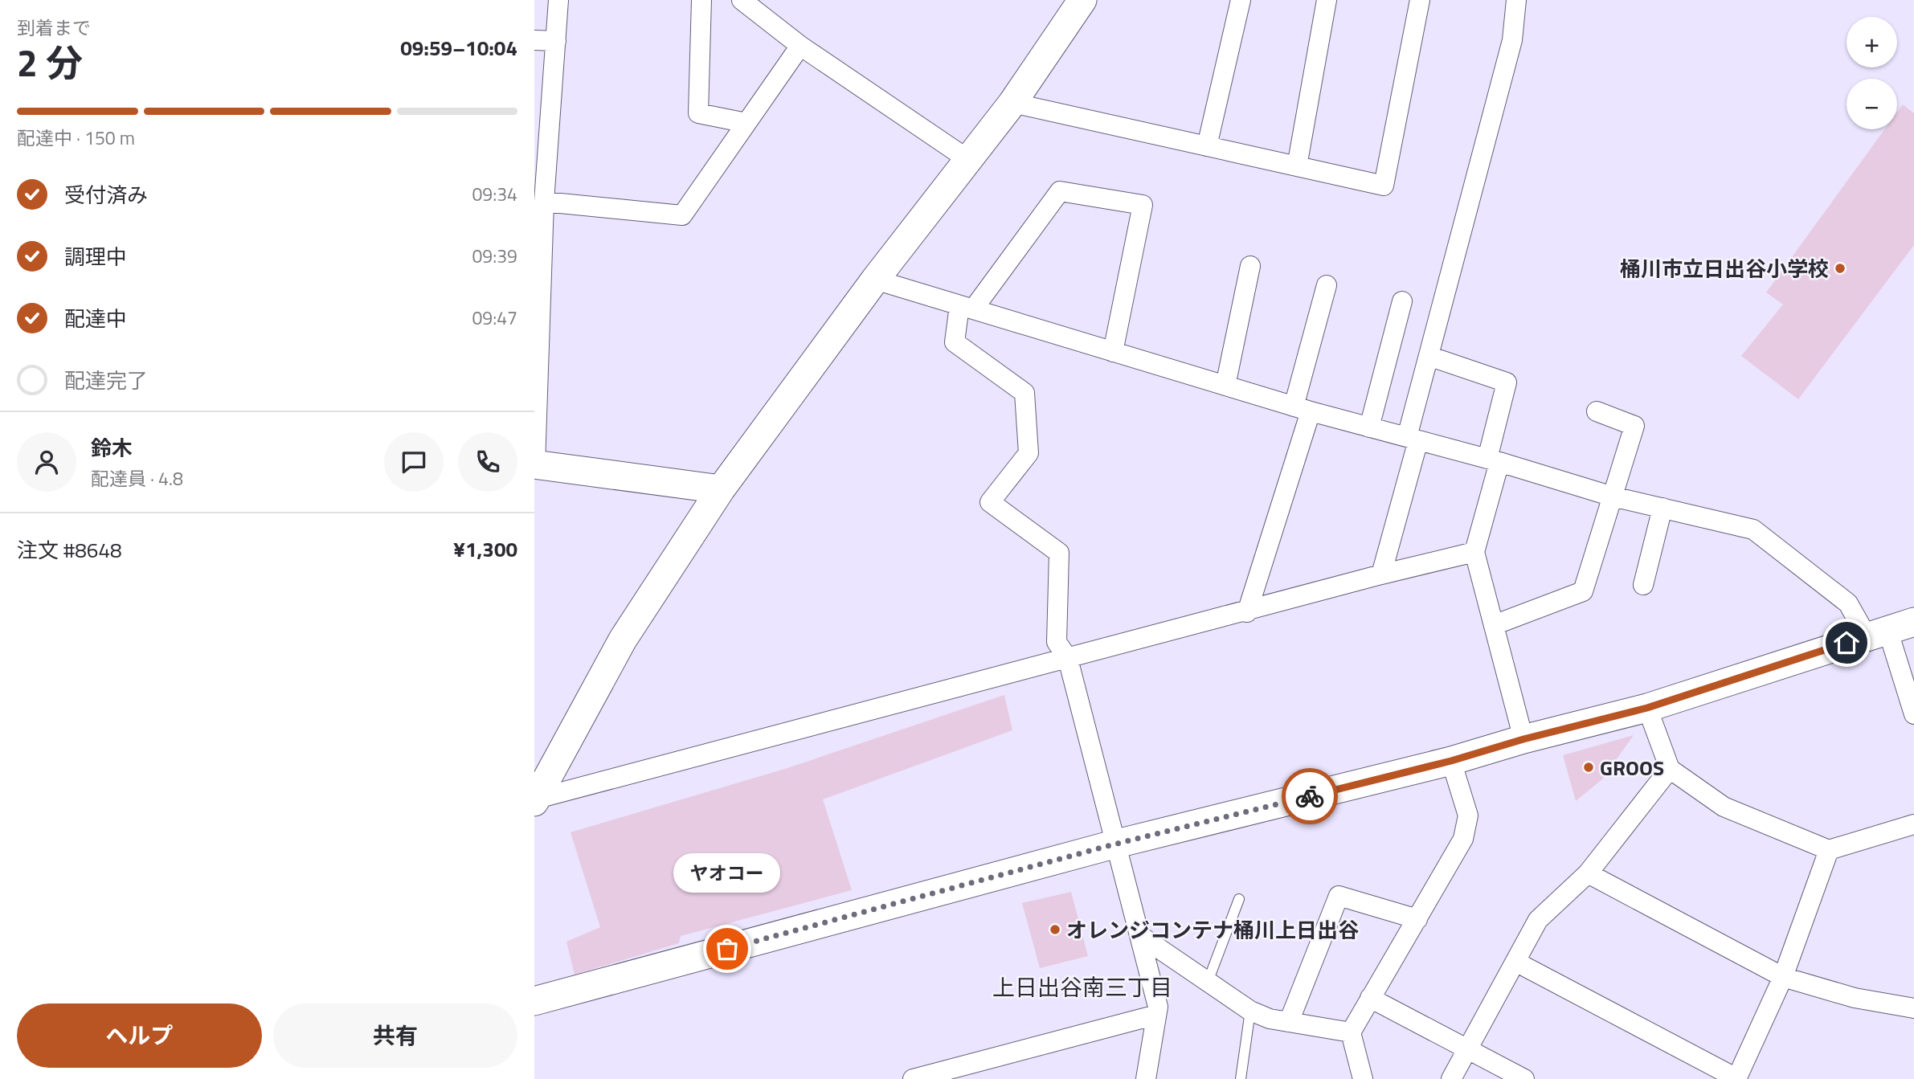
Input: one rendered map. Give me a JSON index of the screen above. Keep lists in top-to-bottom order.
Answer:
{
  "districts": ["上日出谷南三丁目"],
  "places": [
    "桶川市立日出谷小学校",
    "GROOS",
    "オレンジコンテナ桶川上日出谷",
    "ヤオコー"
  ],
  "page": {
    "heading": ["2 分", "到着まで", "09:59–10:04"],
    "panel": [
      "鈴木",
      "配達員 · 4.8",
      "注文 #8648",
      "¥1,300"
    ],
    "map_buttons": ["+", "−"],
    "bar": "配達中 · 150 m",
    "list": [
      ["受付済み", "09:34"],
      ["調理中", "09:39"],
      ["配達中", "09:47"],
      "配達完了"
    ],
    "bubble": "ヤオコー",
    "buttons": ["ヘルプ", "共有"]
  }
}
